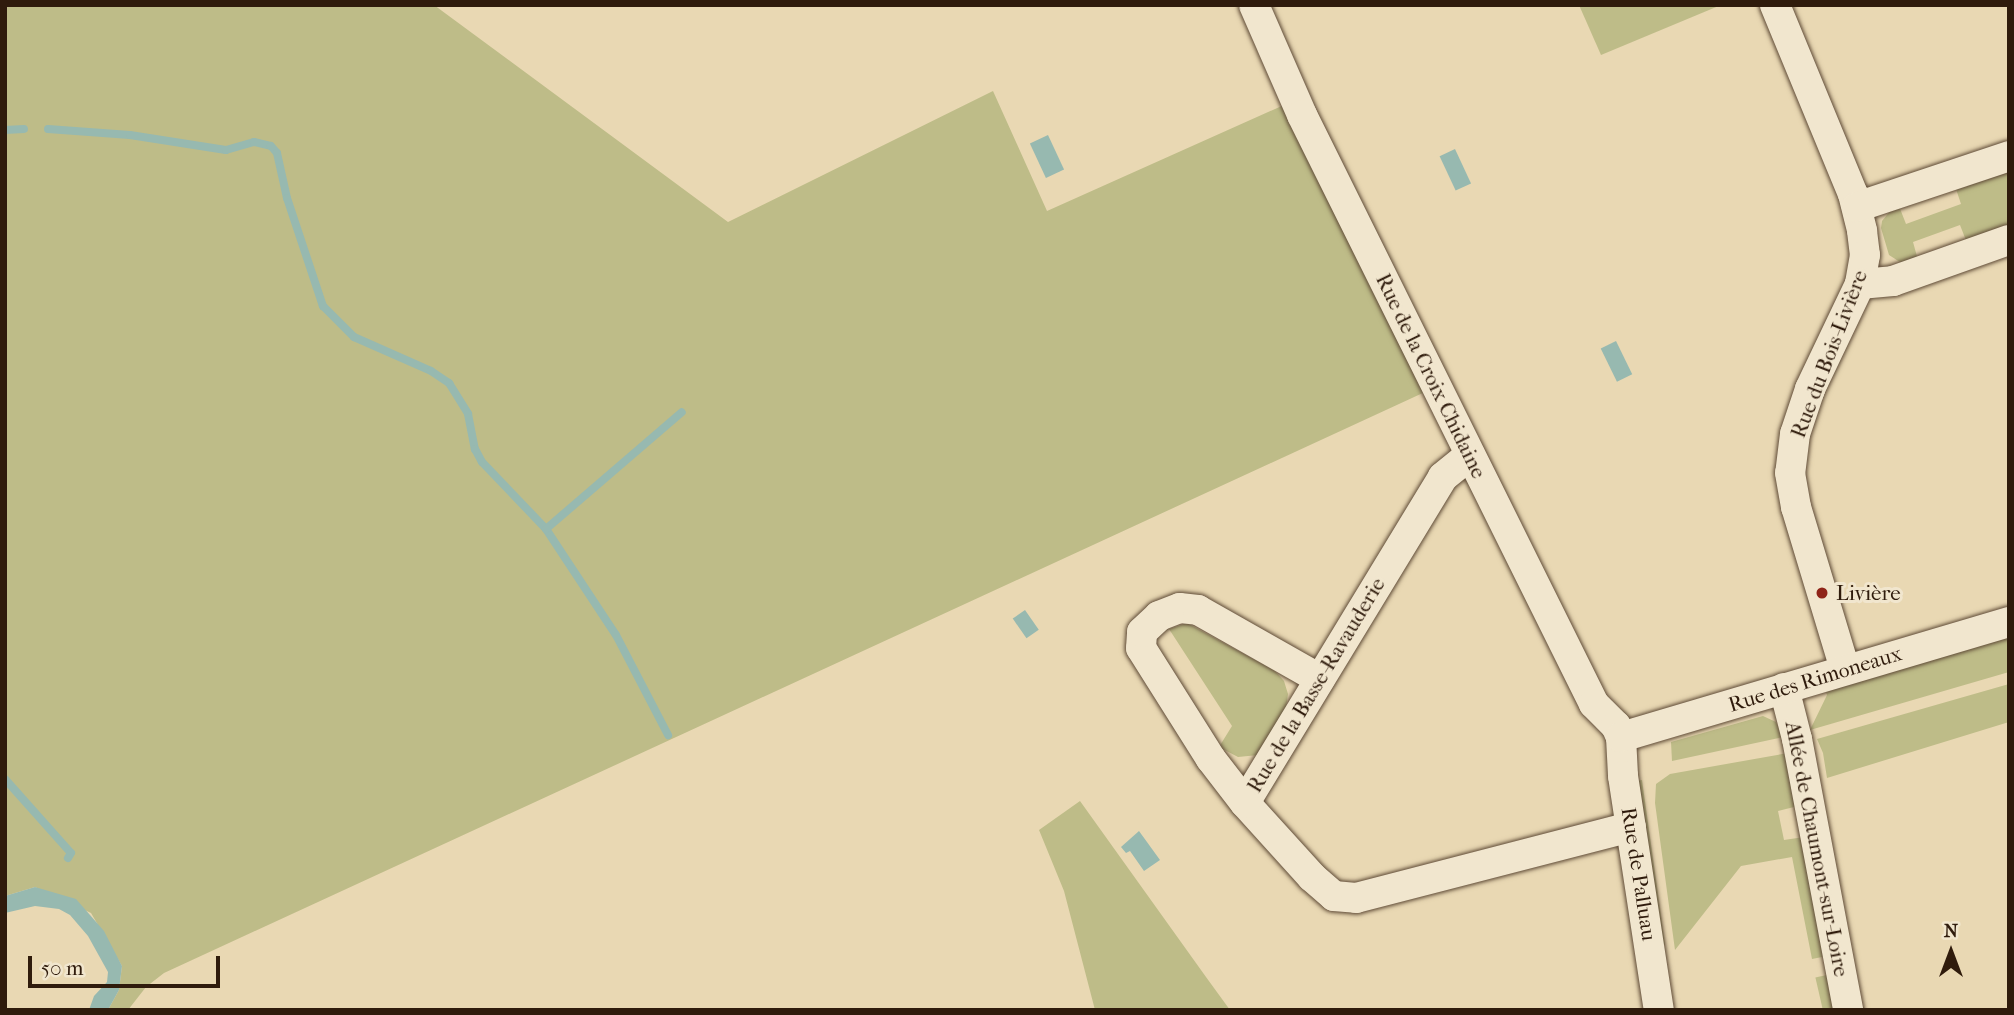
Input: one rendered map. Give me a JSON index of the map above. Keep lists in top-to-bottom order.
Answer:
{
  "streets": {
    "street": [
      "Rue du Bois-Livière",
      "Rue de la Croix Chidaine",
      "Rue des Rimoneaux",
      "Rue de la Basse-Ravauderie",
      "Allée de Chaumont-sur-Loire",
      "Rue de Palluau"
    ]
  },
  "crossings": [
    ["Rue du Bois-Livière", "Rue des Rimoneaux"],
    ["Rue de la Croix Chidaine", "Rue des Rimoneaux"],
    ["Rue de la Croix Chidaine", "Rue de la Basse-Ravauderie"],
    ["Rue de la Croix Chidaine", "Rue de Palluau"],
    ["Rue des Rimoneaux", "Allée de Chaumont-sur-Loire"],
    ["Rue des Rimoneaux", "Rue de Palluau"],
    ["Rue de la Basse-Ravauderie", "Rue de Palluau"]
  ],
  "places": ["Livière"],
  "scale_bar": "50 m",
  "north": "top"
}
